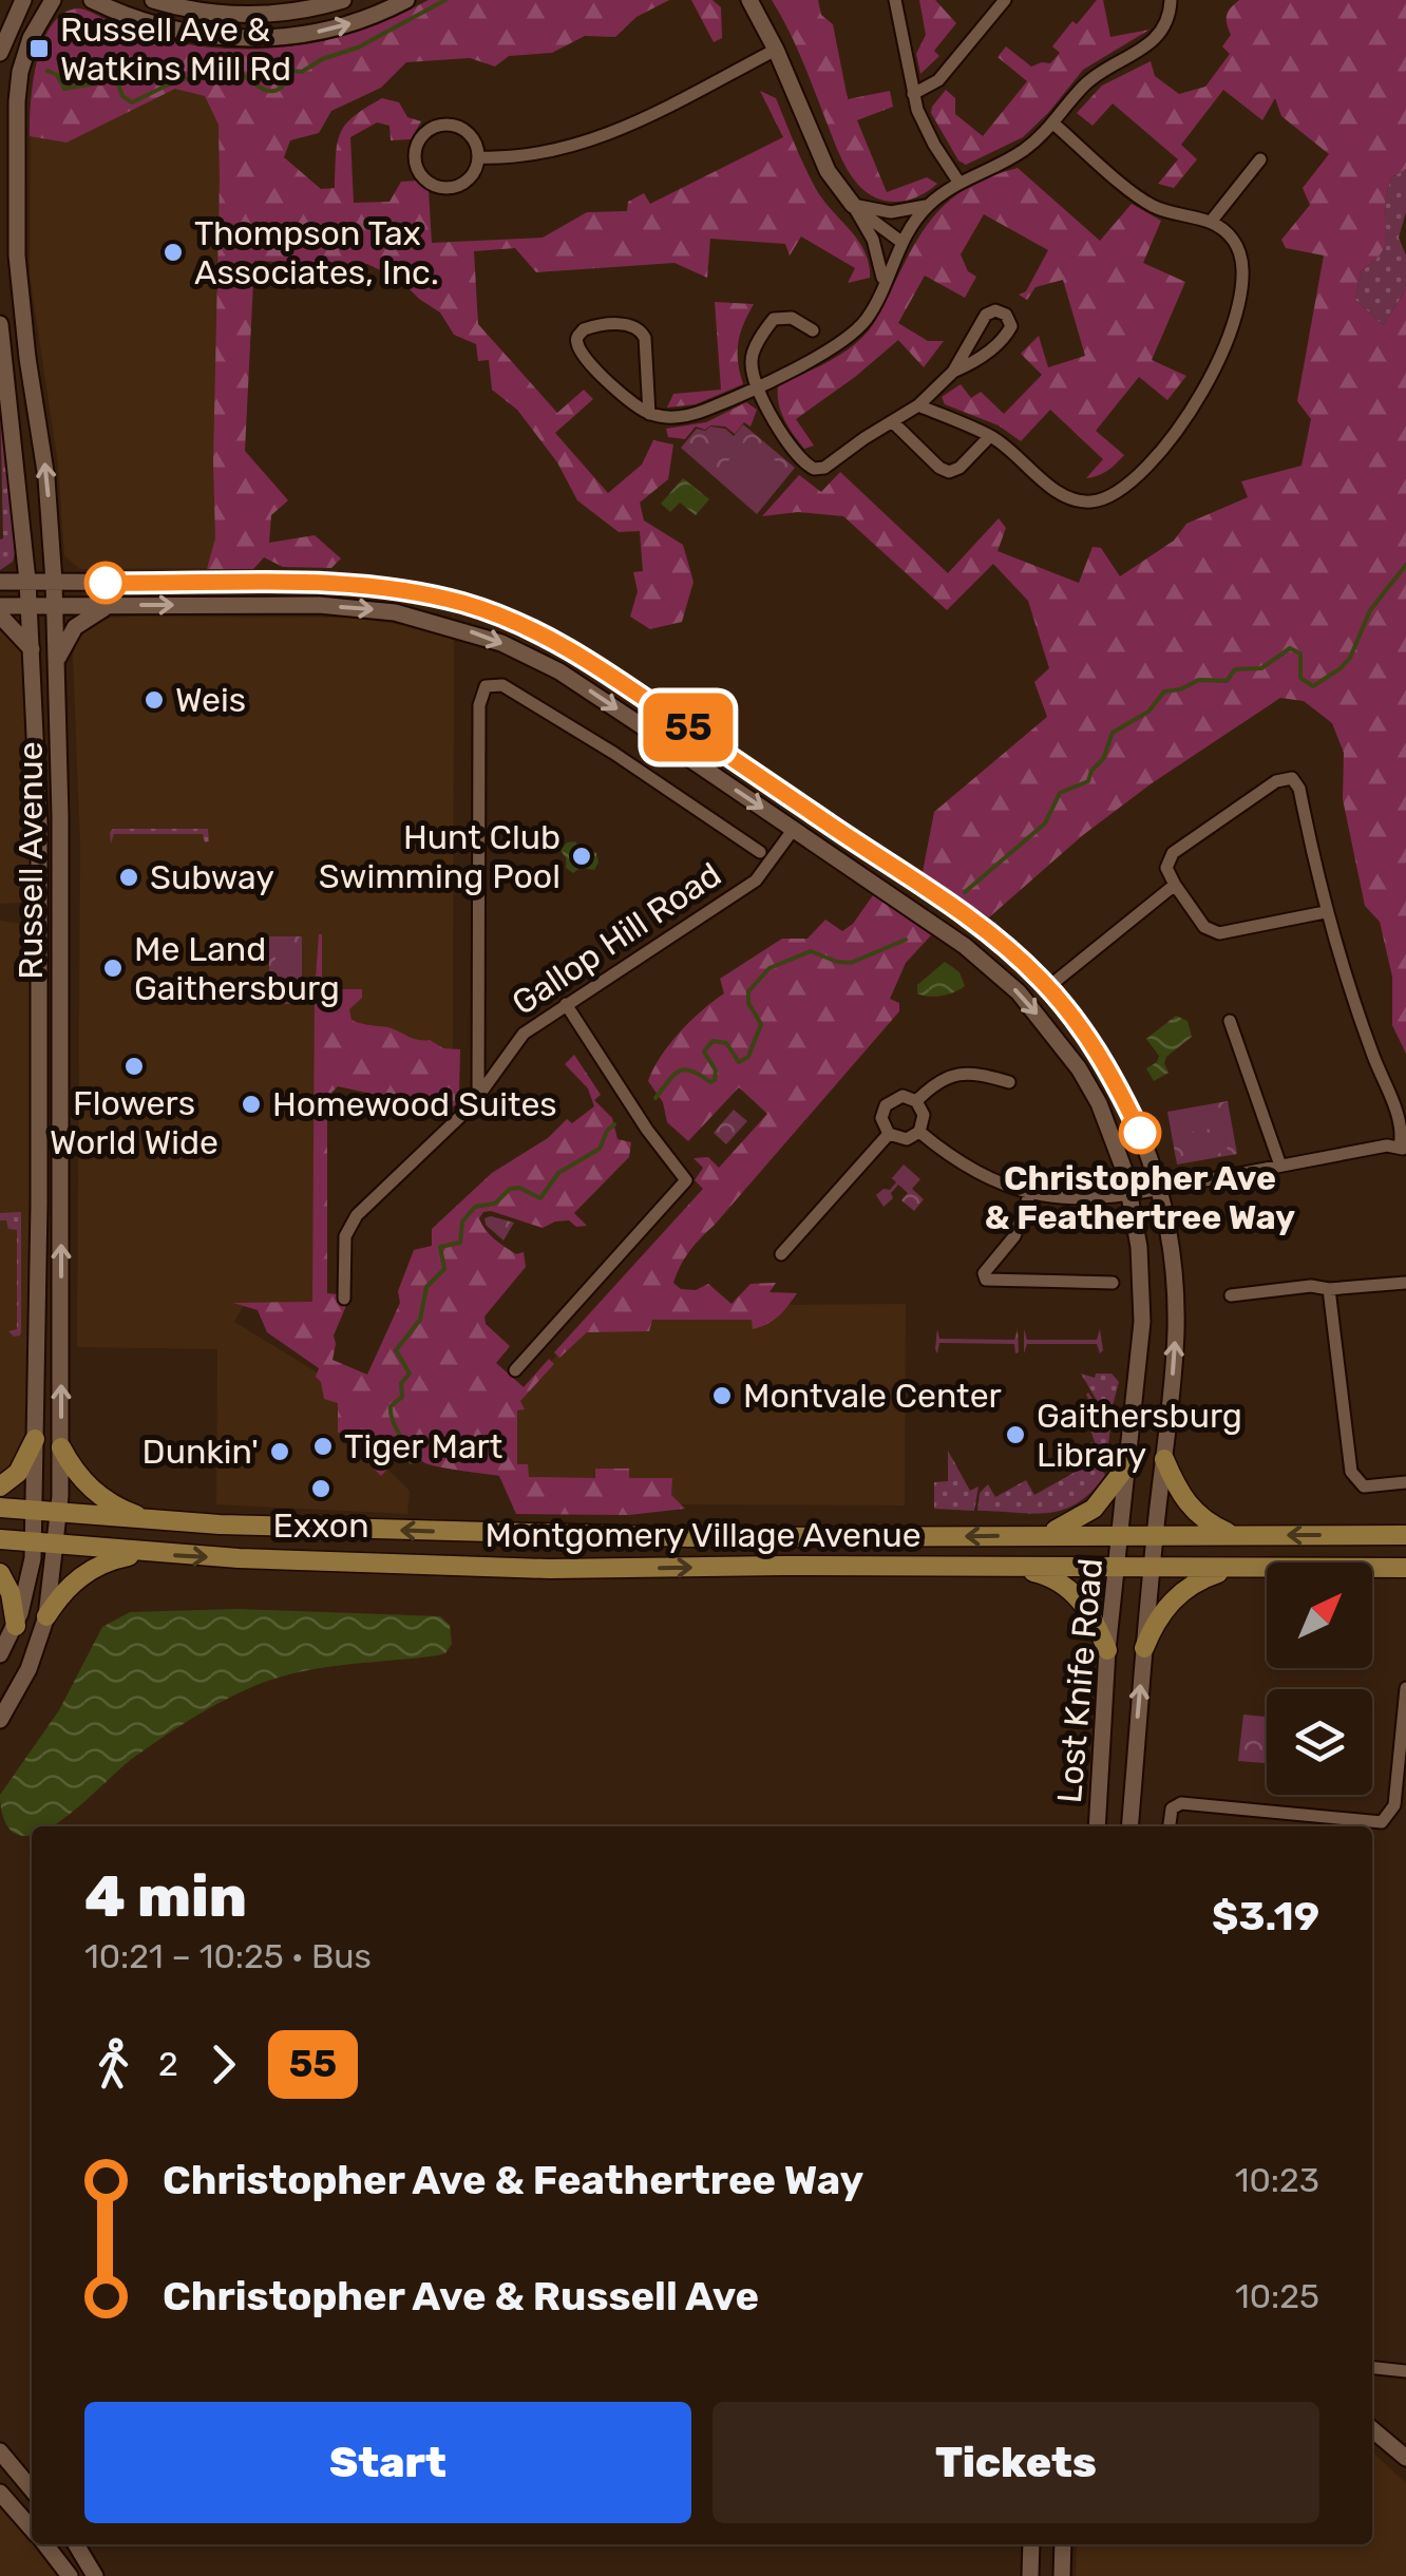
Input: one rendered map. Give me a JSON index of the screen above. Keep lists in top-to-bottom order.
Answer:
{
  "streets": {
    "main road": ["Montgomery Village Avenue"],
    "street": ["Russell Avenue", "Gallop Hill Road", "Lost Knife Road"]
  },
  "crossings": [
    ["Russell Avenue", "Montgomery Village Avenue"],
    ["Russell Avenue", "Lost Knife Road"],
    ["Gallop Hill Road", "Lost Knife Road"],
    ["Montgomery Village Avenue", "Lost Knife Road"]
  ],
  "places": {
    "transit": ["Russell Ave & Watkins Mill Rd"],
    "other": [
      "Thompson Tax Associates, Inc.",
      "Weis",
      "Hunt Club Swimming Pool",
      "Subway",
      "Me Land Gaithersburg",
      "Flowers World Wide",
      "Homewood Suites",
      "Christopher Ave & Feathertree Way",
      "Montvale Center",
      "Gaithersburg Library",
      "Tiger Mart",
      "Dunkin'",
      "Exxon"
    ]
  },
  "lines": ["bus line 55"],
  "north": "top right",
  "page": {
    "on_map": "55",
    "heading": ["4 min", "10:21 – 10:25 · Bus", "$3.19"],
    "legs": ["2", "55"],
    "list": [
      {
        "name": "Christopher Ave & Feathertree Way",
        "value": "10:23"
      },
      {
        "name": "Christopher Ave & Russell Ave",
        "value": "10:25"
      }
    ],
    "buttons": ["Start", "Tickets"]
  }
}
